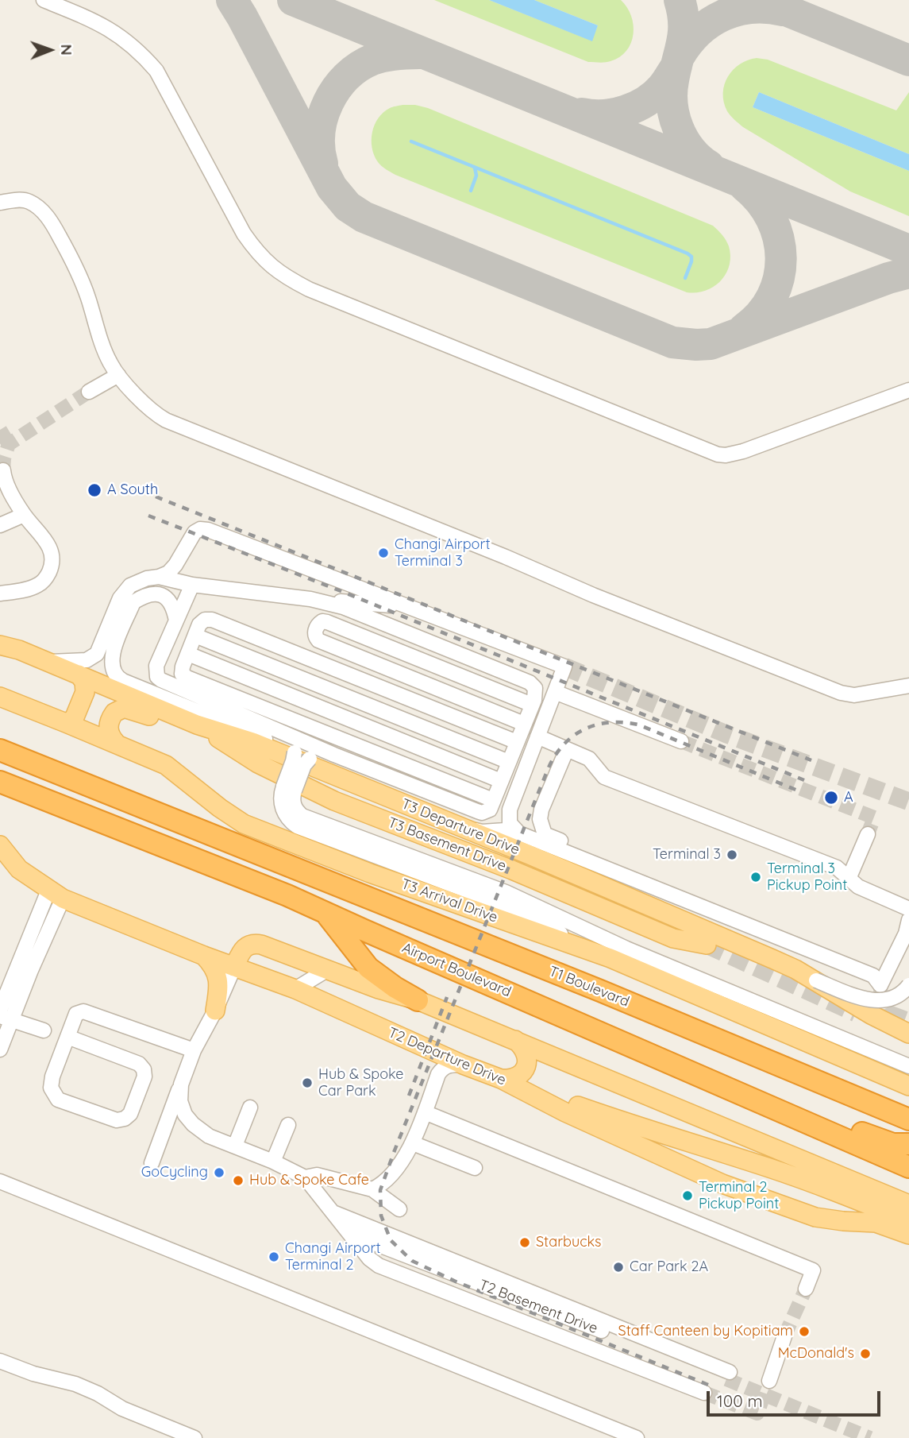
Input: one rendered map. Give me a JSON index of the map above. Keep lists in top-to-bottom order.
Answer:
{
  "streets": {
    "highway": ["Airport Boulevard", "T1 Boulevard"],
    "main road": [
      "T3 Departure Drive",
      "T3 Basement Drive",
      "T3 Arrival Drive",
      "T2 Departure Drive"
    ],
    "lane": ["T2 Basement Drive"]
  },
  "crossings": [
    ["T3 Departure Drive", "T3 Basement Drive"]
  ],
  "places": [
    "A South",
    "Changi Airport Terminal 3",
    "A",
    "Terminal 3",
    "Terminal 3 Pickup Point",
    "Hub & Spoke Car Park",
    "GoCycling",
    "Hub & Spoke Cafe",
    "Terminal 2 Pickup Point",
    "Starbucks",
    "Changi Airport Terminal 2",
    "Car Park 2A",
    "Staff Canteen by Kopitiam",
    "McDonald's"
  ],
  "scale_bar": "100 m",
  "north": "right"
}
